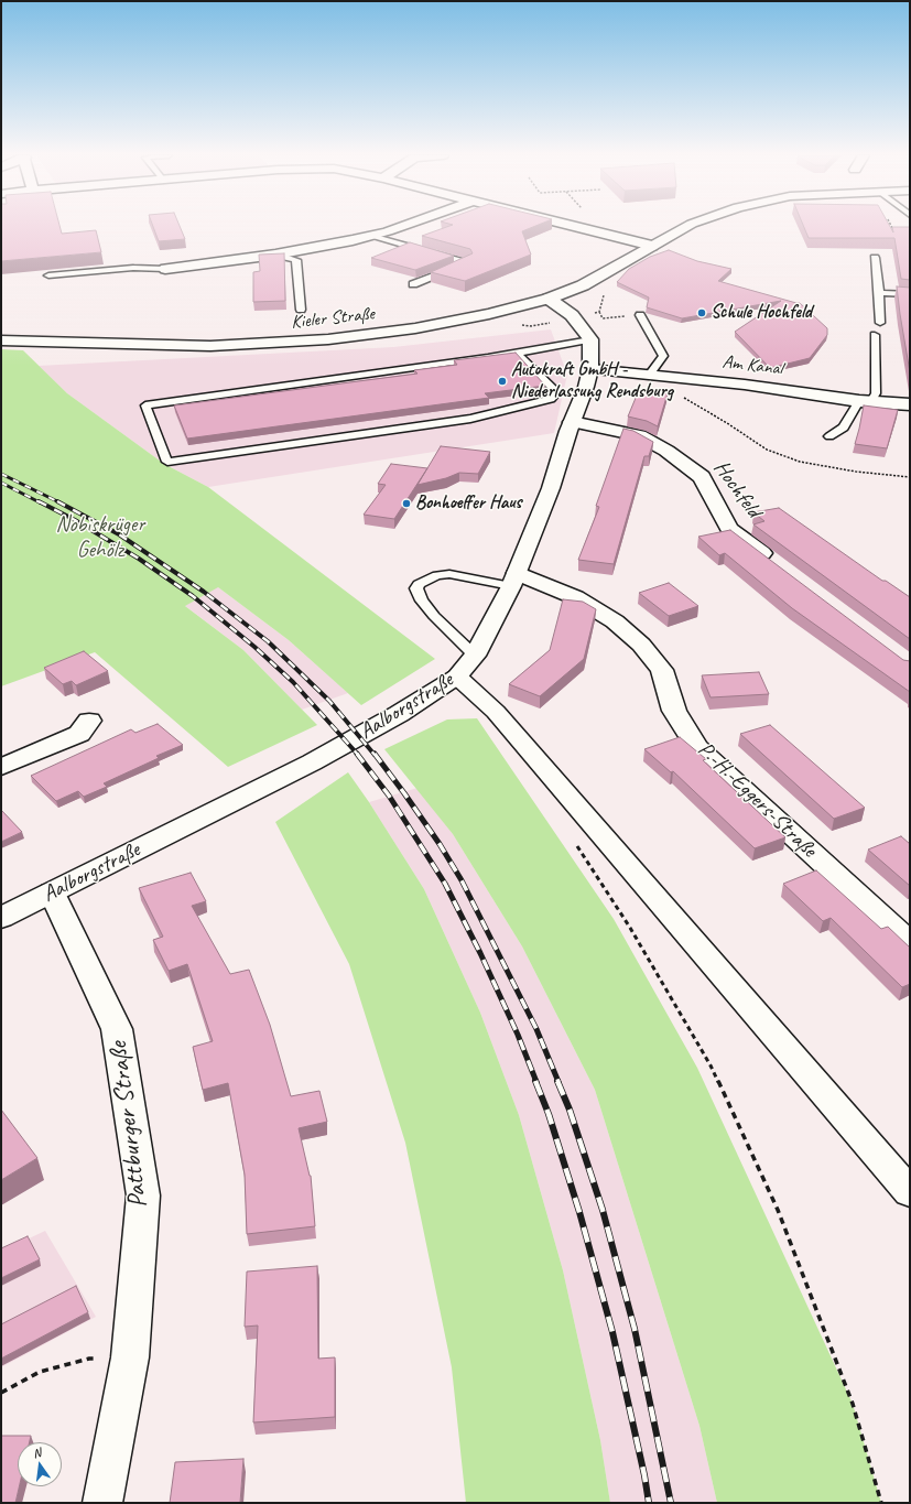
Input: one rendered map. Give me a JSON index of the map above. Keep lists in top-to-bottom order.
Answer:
{
  "streets": {
    "street": [
      "Kieler Straße",
      "Am Kanal",
      "Hochfeld",
      "Aalborgstraße",
      "P.-H.-Eggers-Straße",
      "Pattburger Straße"
    ]
  },
  "crossings": [
    ["Am Kanal", "Aalborgstraße"],
    ["Hochfeld", "Aalborgstraße"],
    ["Aalborgstraße", "P.-H.-Eggers-Straße"],
    ["Aalborgstraße", "Pattburger Straße"]
  ],
  "parks": ["Nobiskrüger Gehölz"],
  "places": ["Schule Hochfeld", "Autokraft GmbH - Niederlassung Rendsburg", "Bonhoeffer Haus"],
  "north": "top"
}
